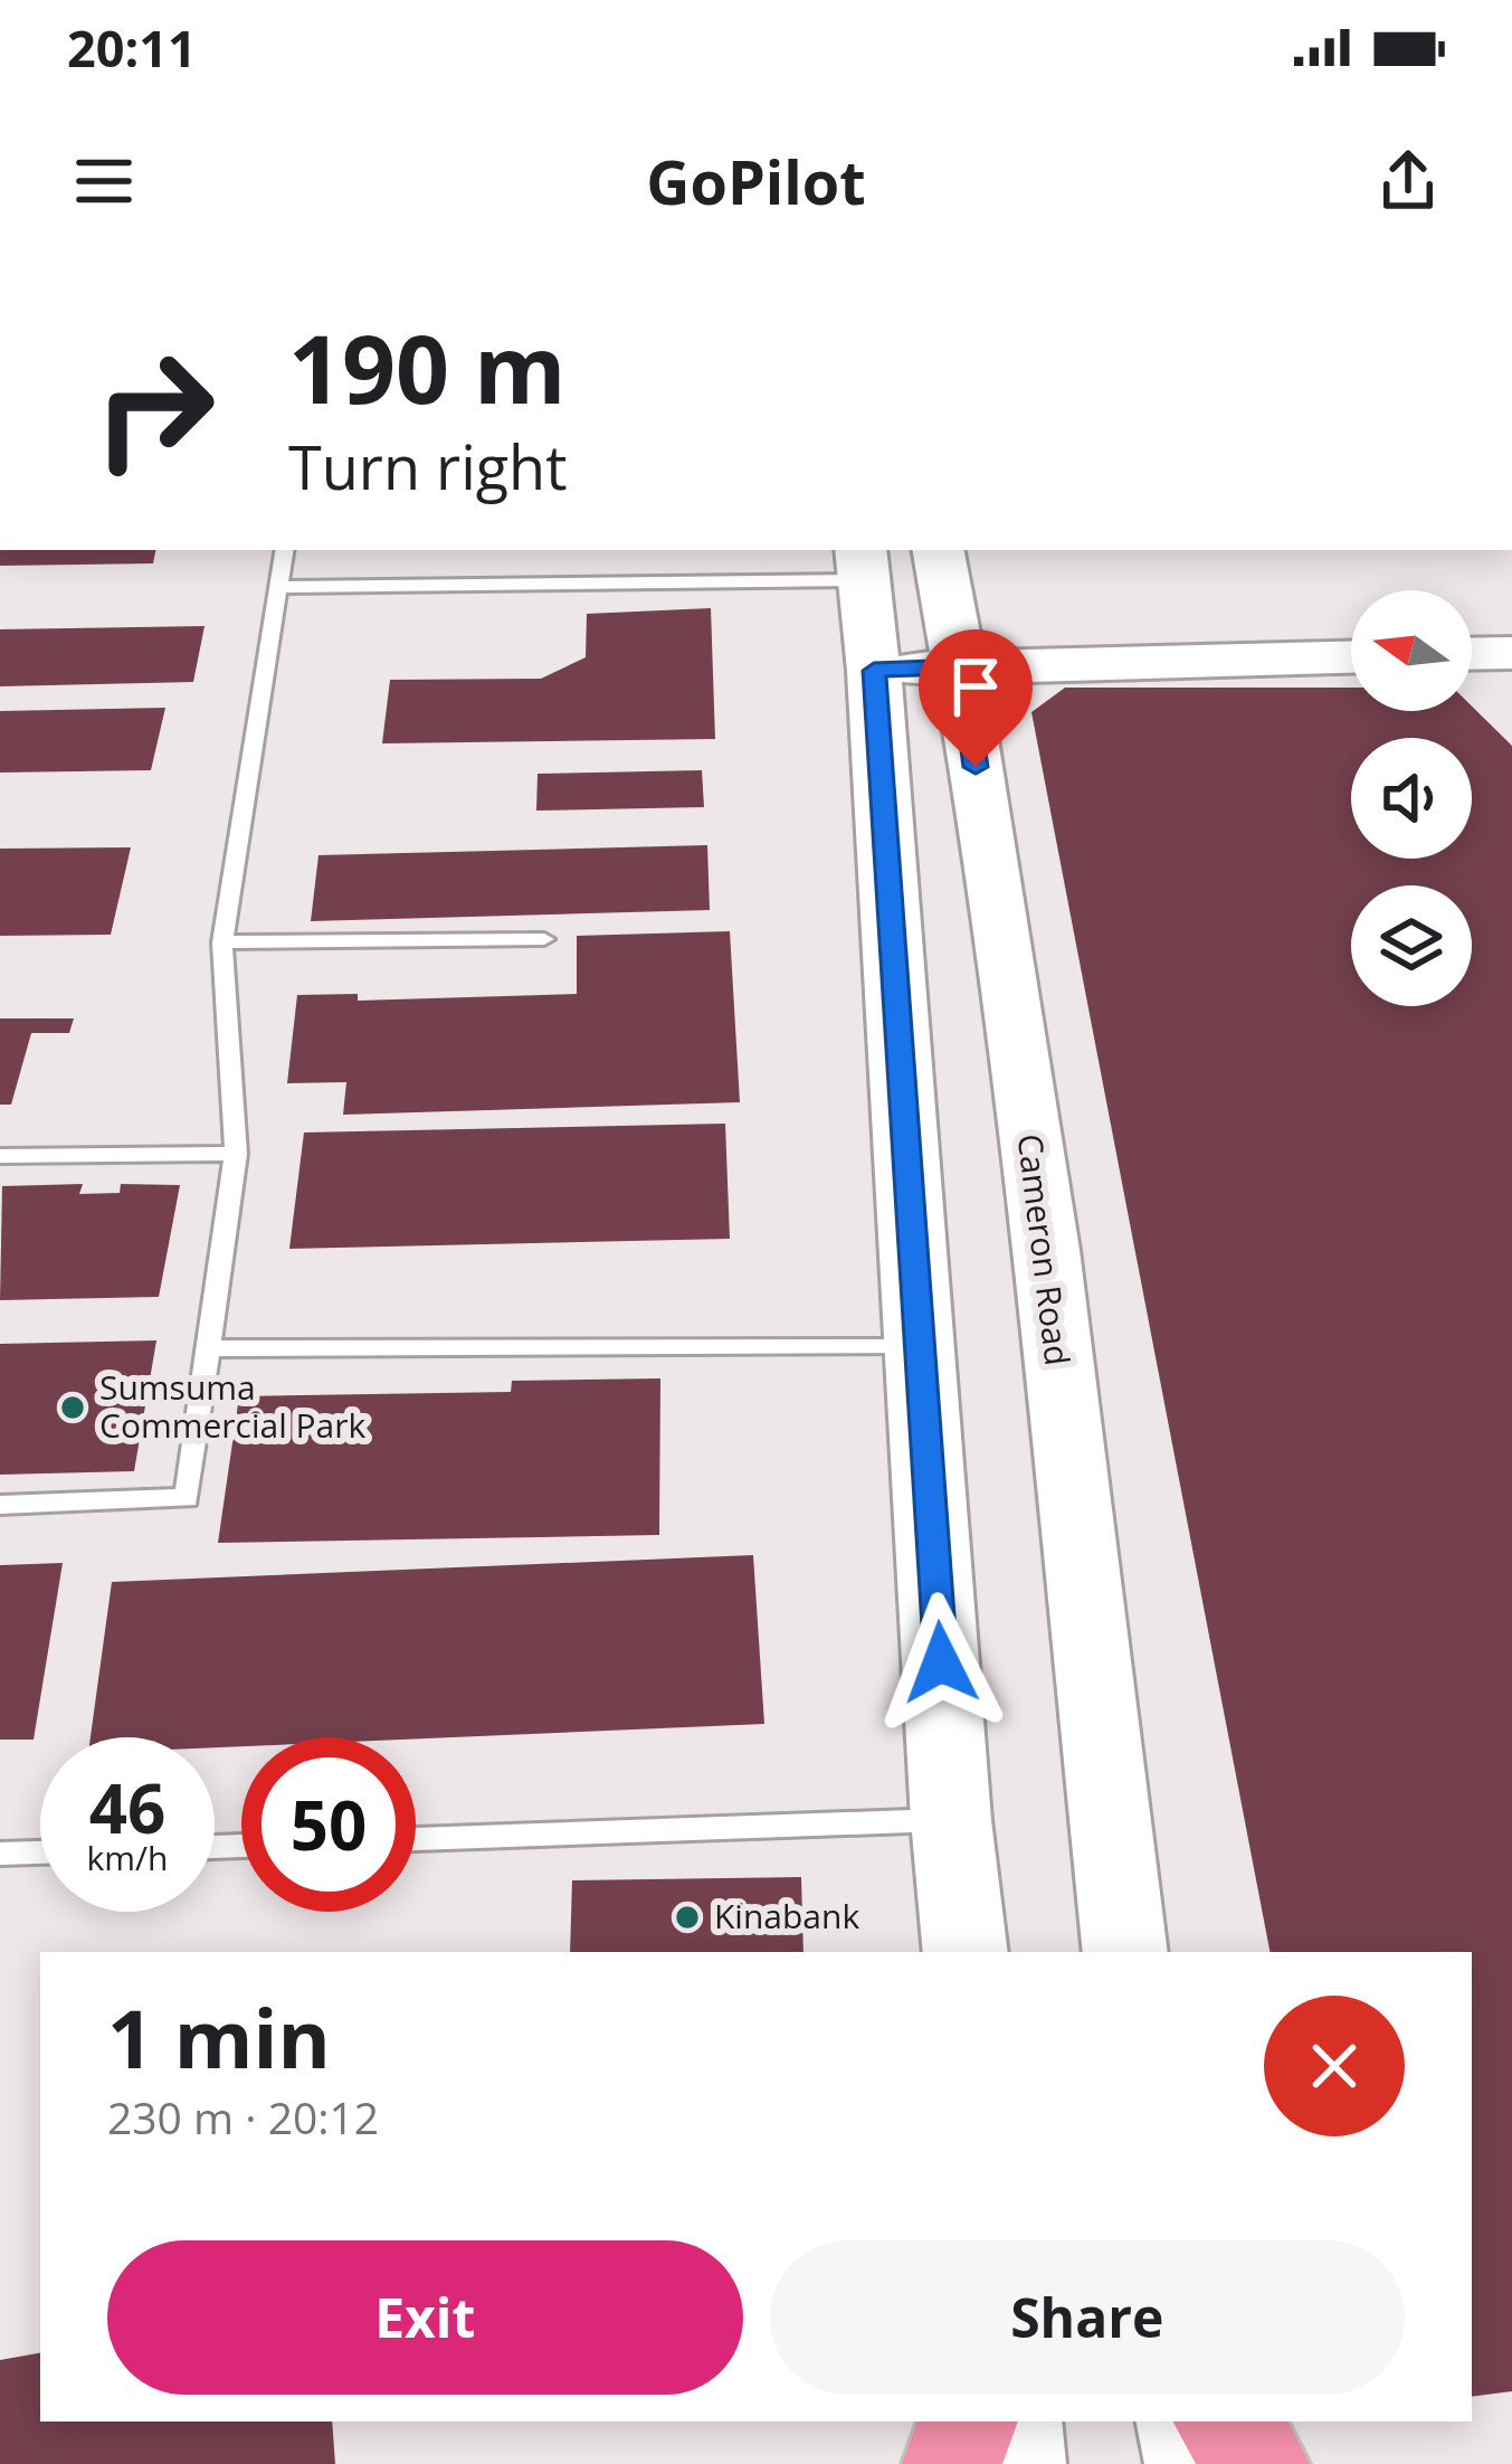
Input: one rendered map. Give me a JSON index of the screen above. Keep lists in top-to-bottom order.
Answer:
{
  "streets": {
    "main road": ["Cameron Road"]
  },
  "places": ["Sumsuma Commercial Park", "Kinabank"],
  "north": "left",
  "page": {
    "status": "20:11",
    "header": "GoPilot",
    "turn": ["190 m", "Turn right"],
    "speed": "46 km/h",
    "limit": "50",
    "heading": ["1 min", "230 m · 20:12"],
    "buttons": ["Exit", "Share"]
  }
}
